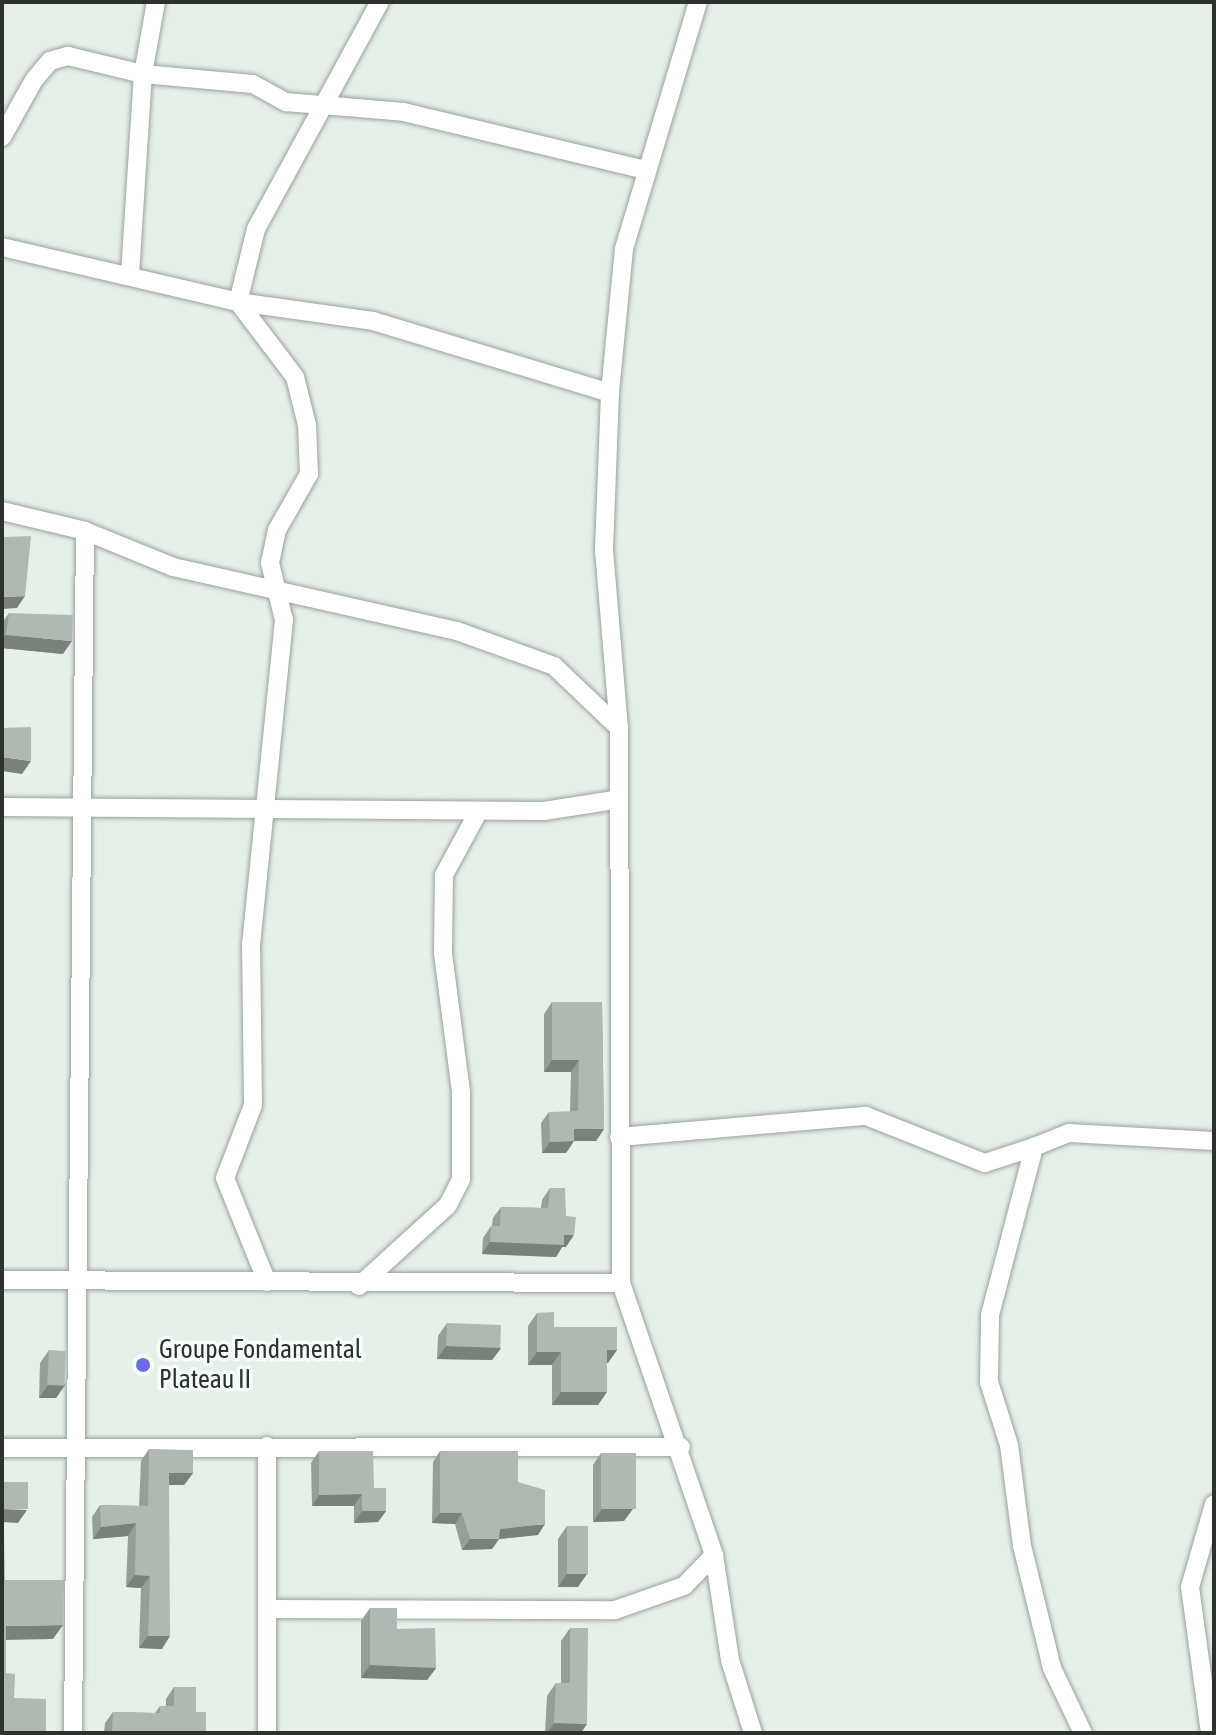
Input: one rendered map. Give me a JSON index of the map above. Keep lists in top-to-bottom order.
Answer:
{
  "places": ["Groupe Fondamental Plateau II"]
}
